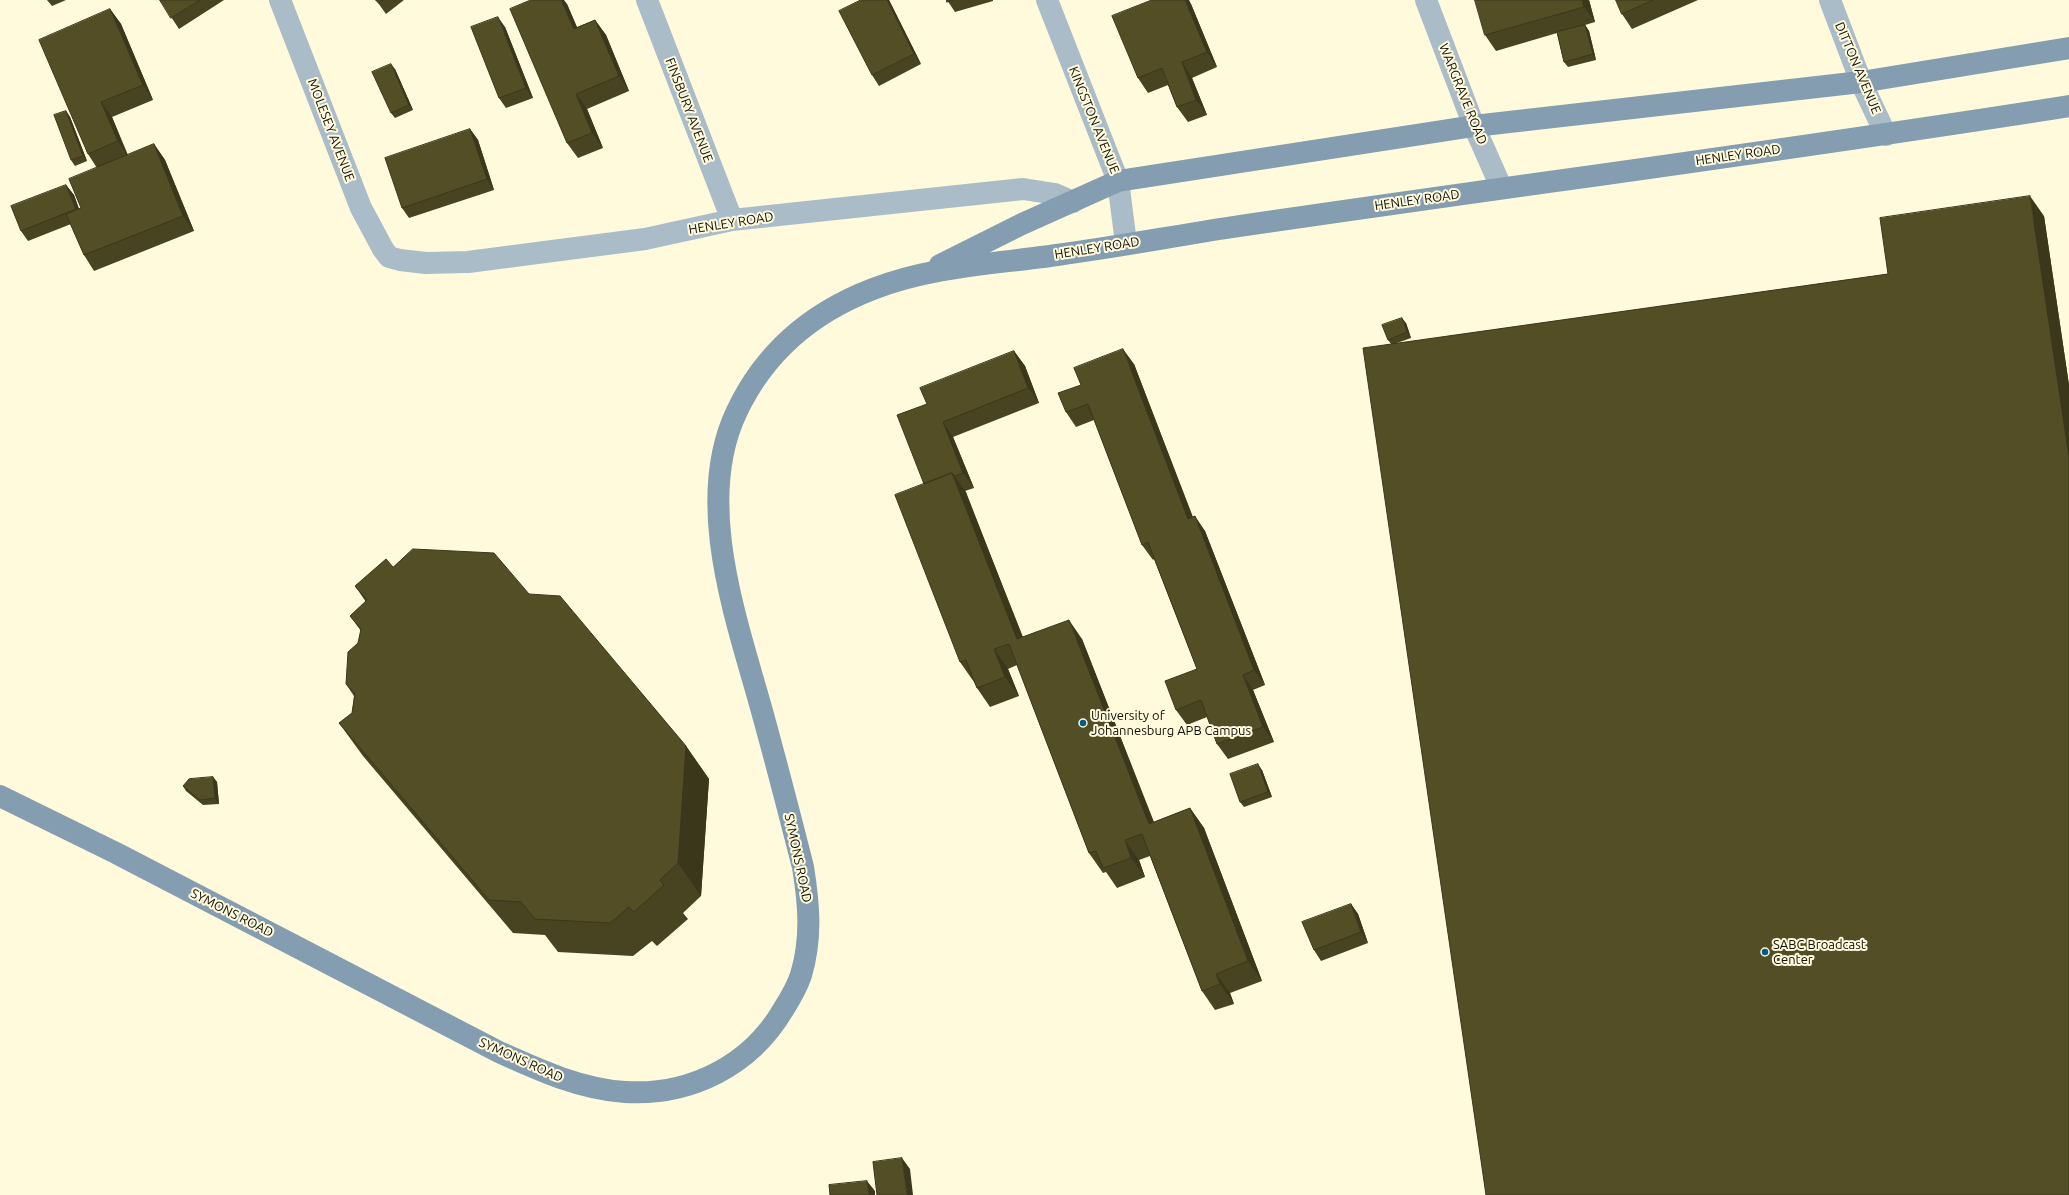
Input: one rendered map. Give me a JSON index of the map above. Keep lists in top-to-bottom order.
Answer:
{
  "streets": {
    "main road": ["HENLEY ROAD", "SYMONS ROAD"],
    "street": [
      "DITTON AVENUE",
      "WARGRAVE ROAD",
      "FINSBURY AVENUE",
      "KINGSTON AVENUE",
      "MOLESEY AVENUE"
    ]
  },
  "crossings": [
    ["DITTON AVENUE", "HENLEY ROAD"],
    ["WARGRAVE ROAD", "HENLEY ROAD"],
    ["FINSBURY AVENUE", "HENLEY ROAD"],
    ["KINGSTON AVENUE", "HENLEY ROAD"],
    ["MOLESEY AVENUE", "HENLEY ROAD"],
    ["HENLEY ROAD", "SYMONS ROAD"]
  ],
  "places": ["University of Johannesburg APB Campus", "SABC Broadcast Center"]
}
